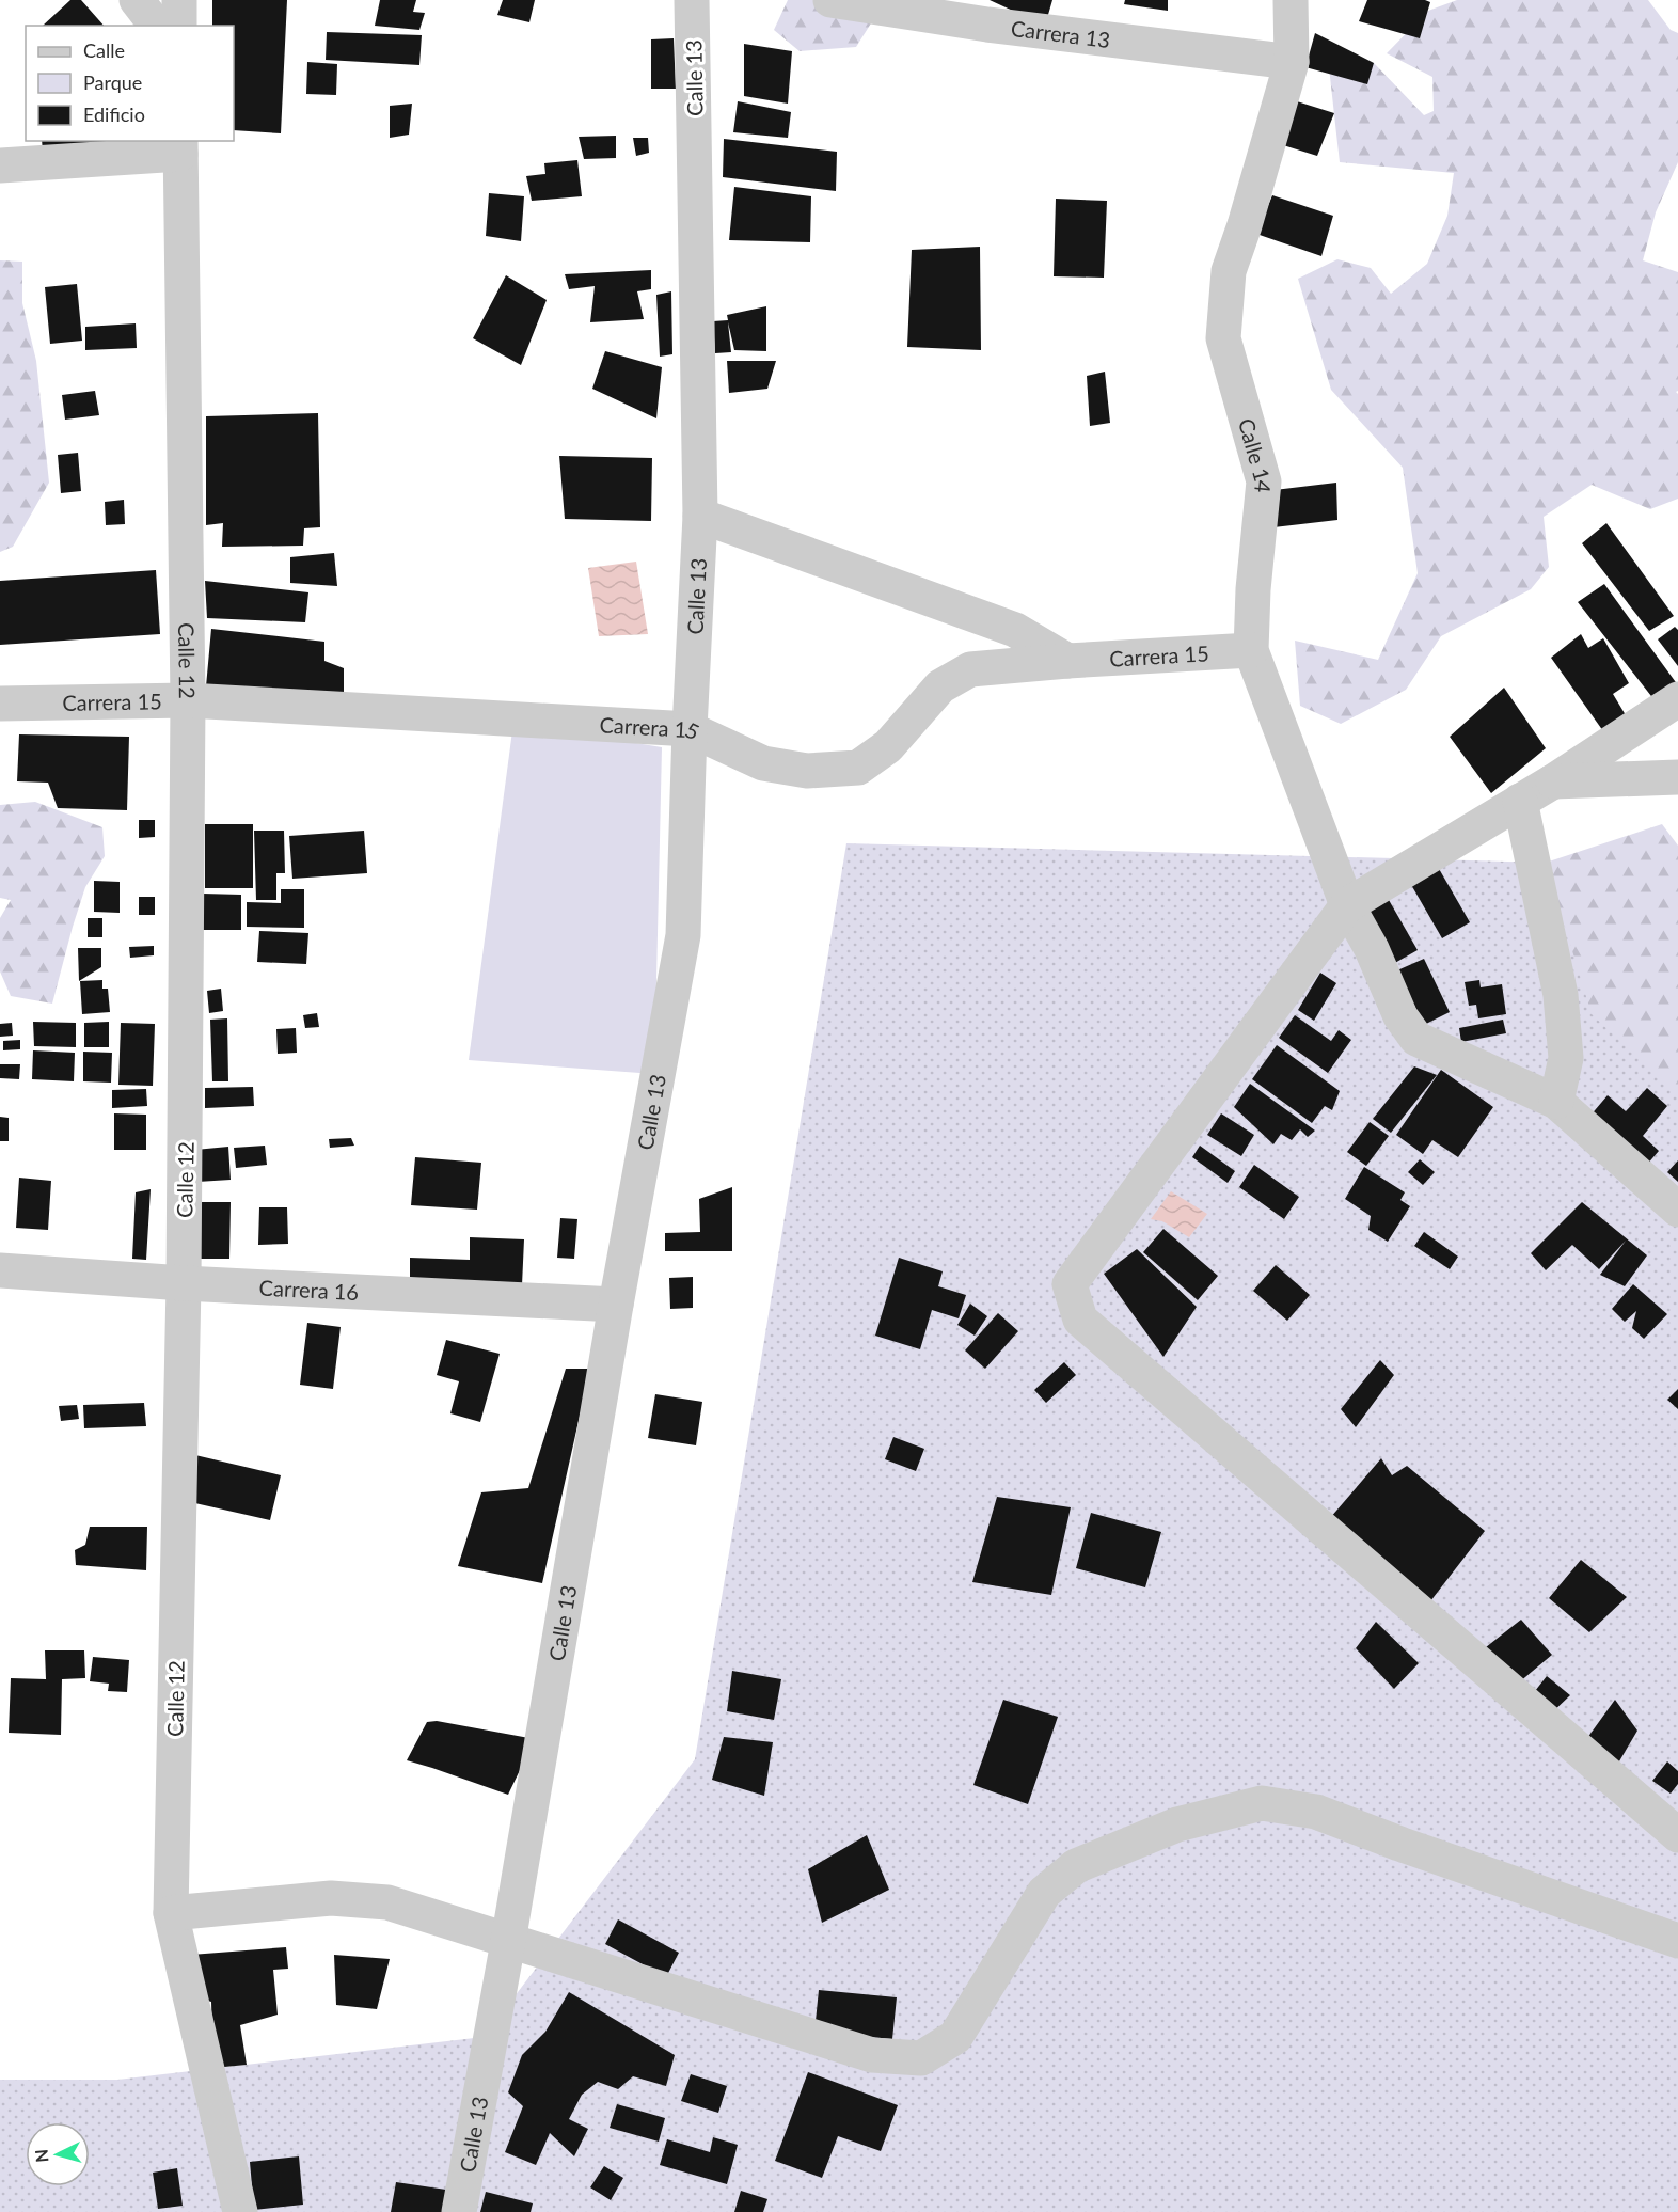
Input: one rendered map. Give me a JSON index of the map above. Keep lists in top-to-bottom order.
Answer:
{
  "streets": {
    "street": [
      "Carrera 13",
      "Calle 13",
      "Calle 14",
      "Carrera 15",
      "Calle 12",
      "Carrera 16"
    ]
  },
  "crossings": [
    ["Carrera 13", "Calle 14"],
    ["Calle 13", "Carrera 15"],
    ["Calle 13", "Carrera 16"],
    ["Calle 14", "Carrera 15"],
    ["Carrera 15", "Calle 12"],
    ["Calle 12", "Carrera 16"]
  ],
  "legend": ["Calle", "Parque", "Edificio"],
  "north": "left"
}
